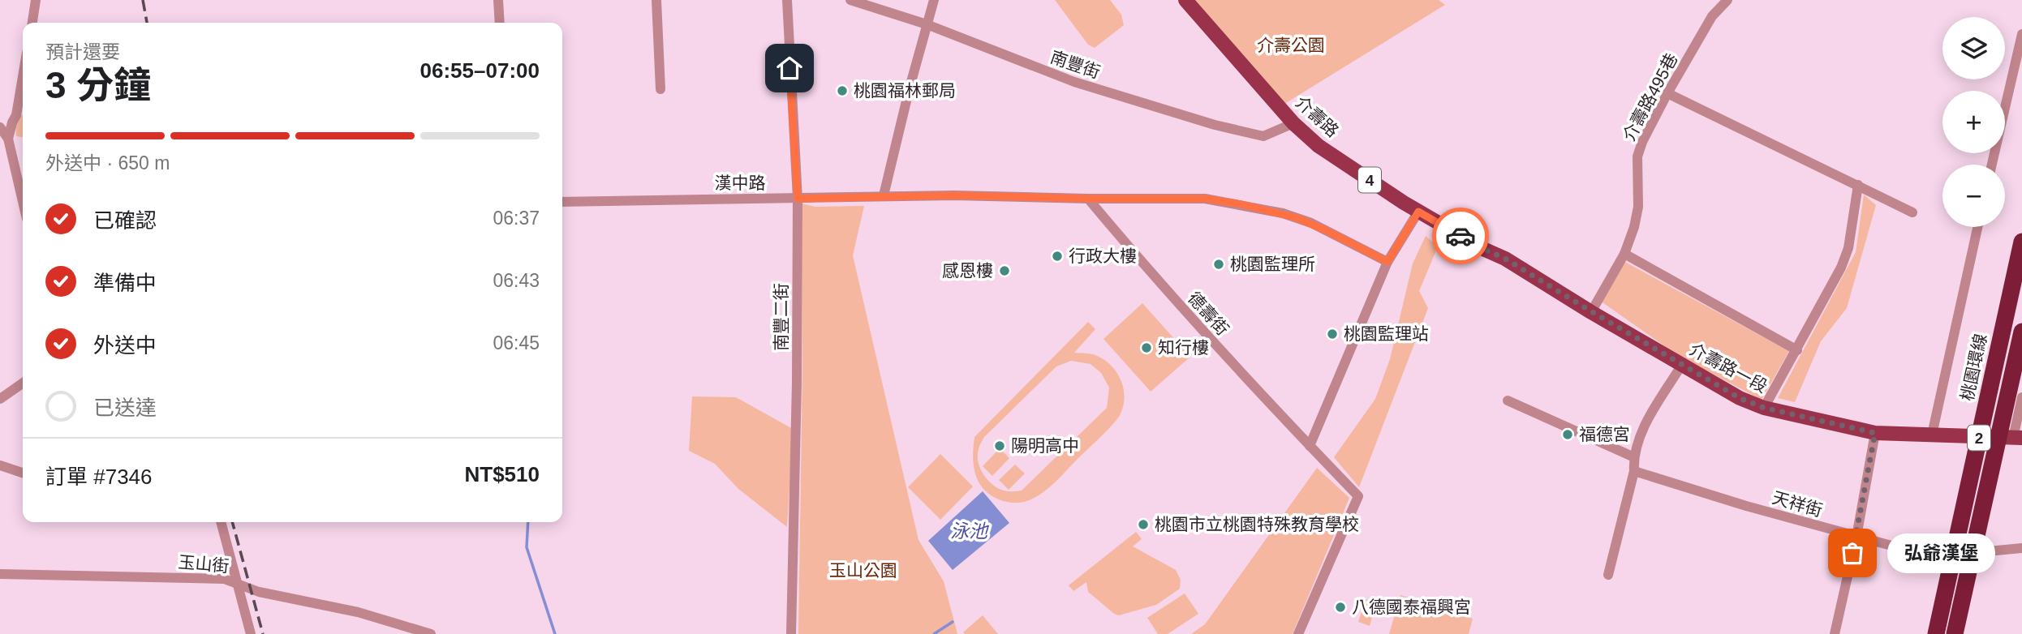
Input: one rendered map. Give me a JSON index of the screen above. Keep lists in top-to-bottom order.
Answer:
{
  "streets": {
    "highway": ["桃園環線", "2"],
    "main road": ["介壽路", "4", "介壽路一段"],
    "street": [
      "南豐街",
      "介壽路495巷",
      "漢中路",
      "德壽街",
      "南豐二街",
      "天祥街",
      "玉山街"
    ]
  },
  "crossings": [
    ["南豐街", "介壽路"],
    ["介壽路495巷", "介壽路一段"],
    ["介壽路", "介壽路一段"],
    ["漢中路", "德壽街"],
    ["漢中路", "南豐二街"]
  ],
  "water": ["泳池"],
  "parks": ["介壽公園", "玉山公園"],
  "places": [
    "桃園福林郵局",
    "行政大樓",
    "桃園監理所",
    "感恩樓",
    "桃園監理站",
    "知行樓",
    "福德宮",
    "陽明高中",
    "桃園市立桃園特殊教育學校",
    "弘爺漢堡",
    "八德國泰福興宮"
  ],
  "page": {
    "map_buttons": ["+", "−"],
    "heading": ["3 分鐘", "預計還要", "06:55–07:00"],
    "panel": ["訂單 #7346", "NT$510"],
    "bar": "外送中 · 650 m",
    "list": [
      ["已確認", "06:37"],
      ["準備中", "06:43"],
      ["外送中", "06:45"],
      "已送達"
    ],
    "bubble": "弘爺漢堡"
  }
}
